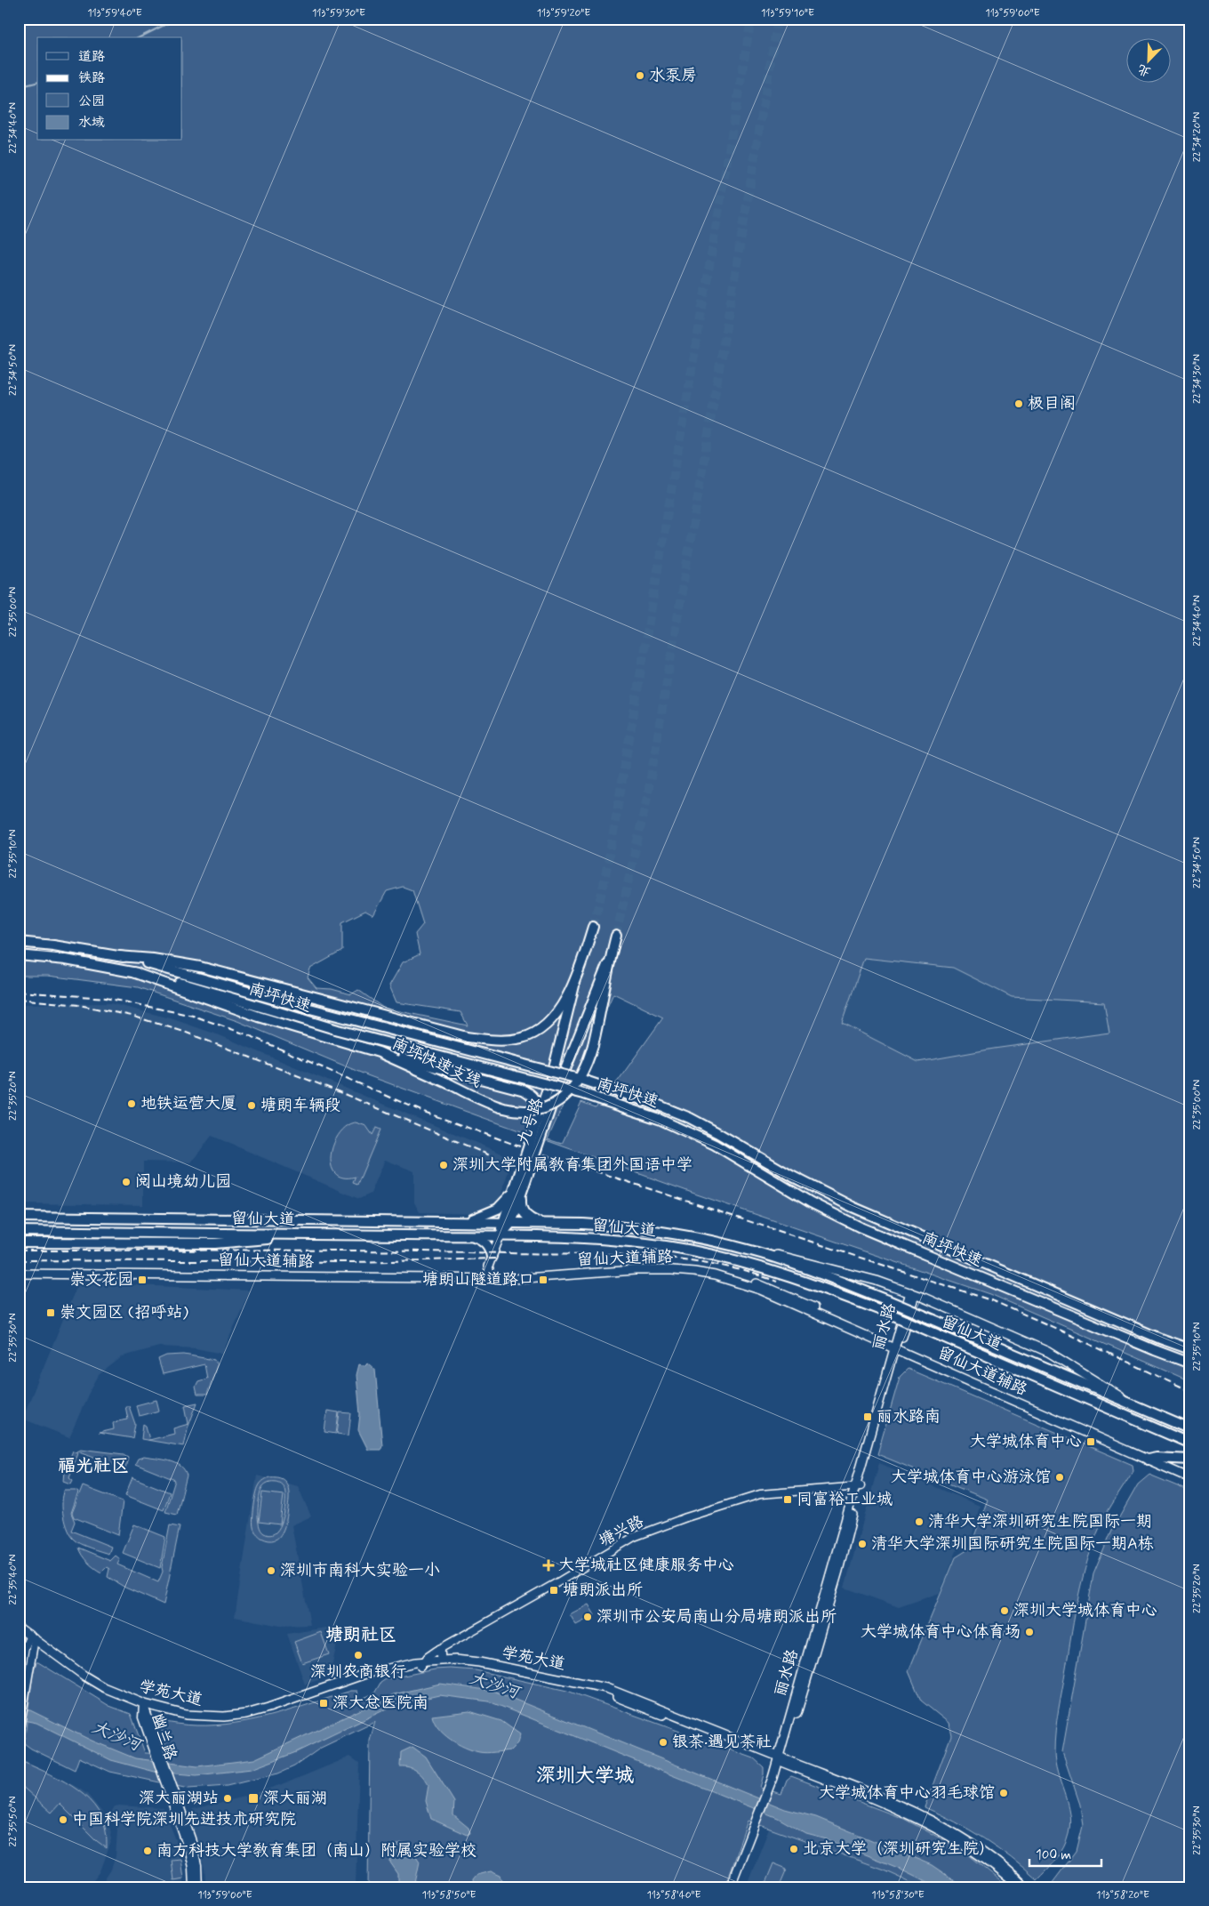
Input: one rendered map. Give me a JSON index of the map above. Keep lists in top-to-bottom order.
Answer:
{
  "streets": {
    "main road": [
      "南坪快速",
      "南坪快速支线",
      "九号路",
      "留仙大道",
      "留仙大道辅路",
      "丽水路",
      "学苑大道"
    ],
    "street": ["塘兴路", "幽兰路"]
  },
  "crossings": [
    ["南坪快速", "南坪快速支线"],
    ["南坪快速支线", "九号路"],
    ["九号路", "留仙大道"],
    ["留仙大道辅路", "丽水路"],
    ["丽水路", "塘兴路"],
    ["丽水路", "学苑大道"],
    ["塘兴路", "学苑大道"],
    ["学苑大道", "幽兰路"]
  ],
  "districts": ["福光社区", "塘朗社区", "深圳大学城"],
  "water": ["大沙河"],
  "places": {
    "other": [
      "水泵房",
      "极目阁",
      "地铁运营大厦",
      "塘朗车辆段",
      "深圳大学附属教育集团外国语中学",
      "阅山境幼儿园",
      "大学城体育中心游泳馆",
      "清华大学深圳研究生院国际一期",
      "清华大学深圳国际研究生院国际一期A栋",
      "深圳市南科大实验一小",
      "深圳大学城体育中心",
      "深圳市公安局南山分局塘朗派出所",
      "大学城体育中心体育场",
      "深圳农商银行",
      "银茶·遇见茶社",
      "大学城体育中心羽毛球馆",
      "深大丽湖站",
      "中国科学院深圳先进技术研究院",
      "北京大学（深圳研究生院）",
      "南方科技大学教育集团（南山）附属实验学校"
    ],
    "transit": [
      "崇文花园",
      "塘朗山隧道路口",
      "崇文园区 (招呼站)",
      "丽水路南",
      "大学城体育中心",
      "同富裕工业城",
      "塘朗派出所",
      "深大总医院南",
      "深大丽湖"
    ],
    "health": ["大学城社区健康服务中心"]
  },
  "legend": [
    "道路",
    "铁路",
    "公园",
    "水域"
  ],
  "scale_bar": "100 m",
  "north": "bottom left",
  "coordinates": [
    "113°59'40\"E",
    "113°59'30\"E",
    "113°59'20\"E",
    "113°59'10\"E",
    "113°59'00\"E",
    "22°34'40\"N",
    "22°34'20\"N",
    "22°34'50\"N",
    "22°34'30\"N",
    "22°35'00\"N",
    "22°35'10\"N",
    "22°35'20\"N",
    "22°35'30\"N",
    "22°35'40\"N",
    "22°35'50\"N",
    "113°58'50\"E",
    "113°58'40\"E",
    "113°58'30\"E",
    "113°58'20\"E"
  ]
}
